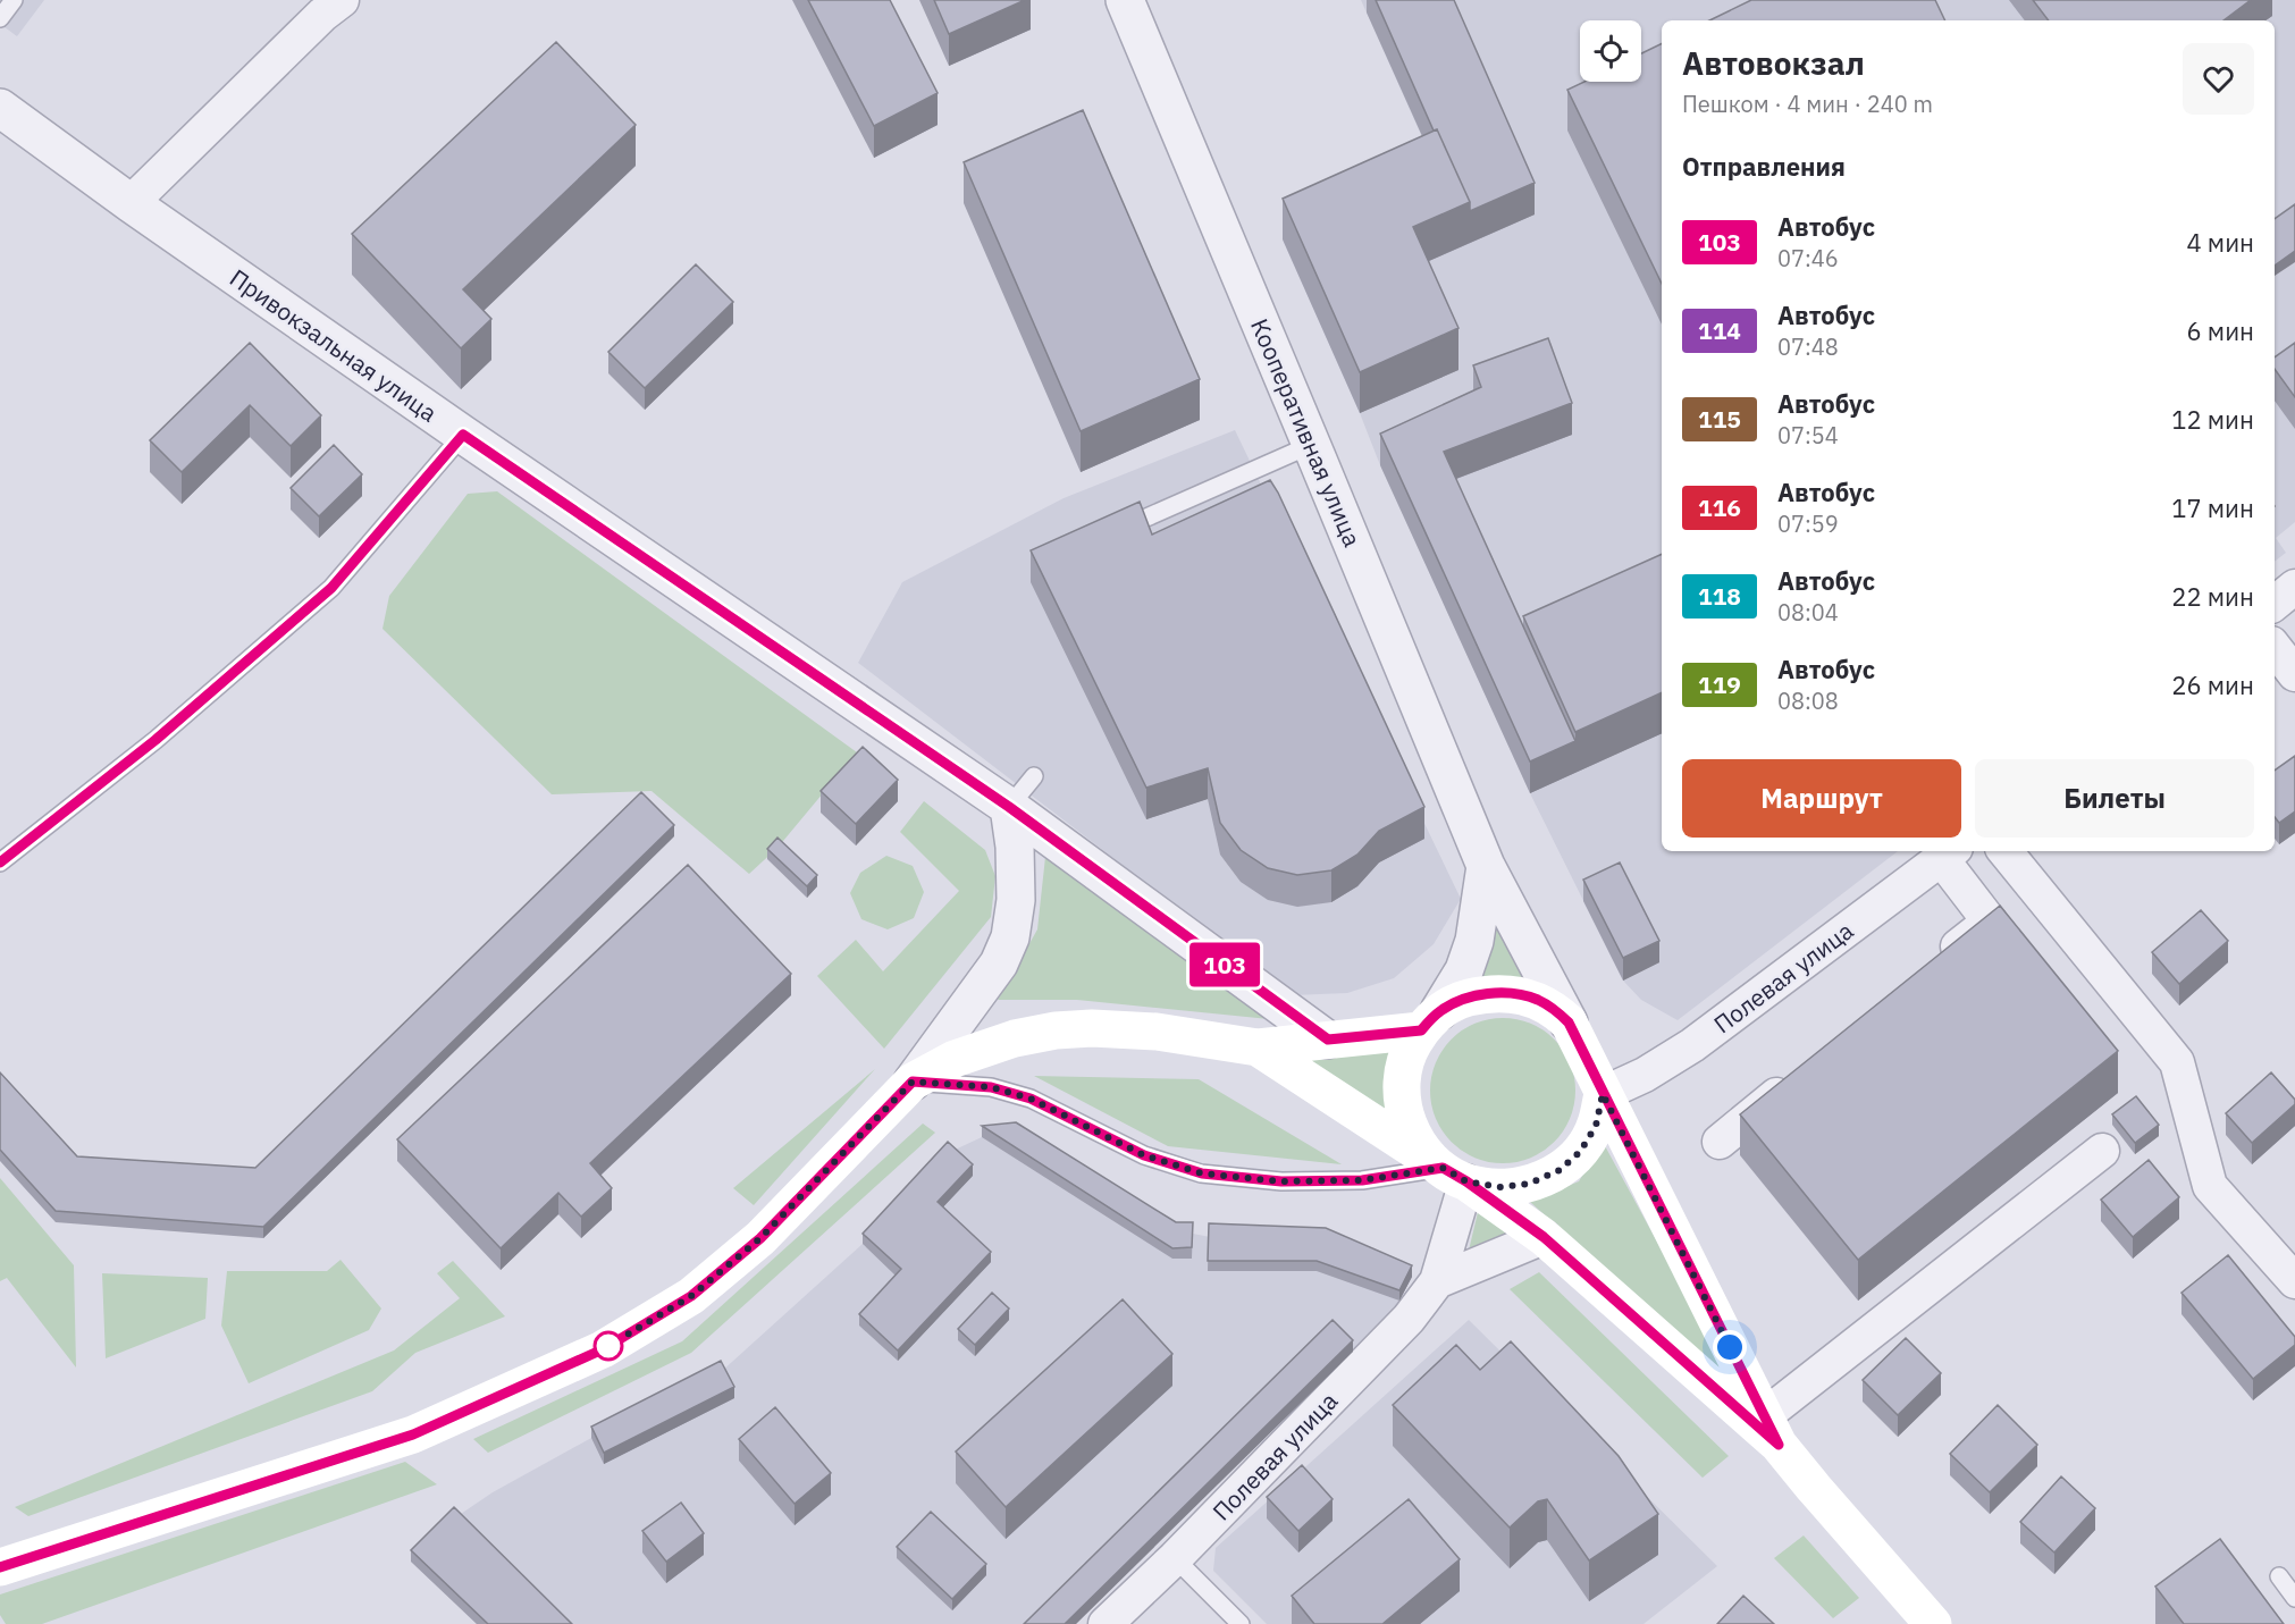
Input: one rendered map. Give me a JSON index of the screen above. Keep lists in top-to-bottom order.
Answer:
{
  "streets": {
    "street": ["Привокзальная улица", "Кооперативная улица", "Полевая улица"]
  },
  "crossings": [
    ["Кооперативная улица", "Полевая улица"]
  ],
  "lines": ["bus line 103"],
  "page": {
    "on_map": "103",
    "heading": [
      ["Автовокзал", "Пешком · 4 мин · 240 m"],
      "Отправления"
    ],
    "list": [
      {
        "mark": "103",
        "name": "Автобус",
        "note": "07:46",
        "value": "4 мин"
      },
      {
        "mark": "114",
        "name": "Автобус",
        "note": "07:48",
        "value": "6 мин"
      },
      {
        "mark": "115",
        "name": "Автобус",
        "note": "07:54",
        "value": "12 мин"
      },
      {
        "mark": "116",
        "name": "Автобус",
        "note": "07:59",
        "value": "17 мин"
      },
      {
        "mark": "118",
        "name": "Автобус",
        "note": "08:04",
        "value": "22 мин"
      },
      {
        "mark": "119",
        "name": "Автобус",
        "note": "08:08",
        "value": "26 мин"
      }
    ],
    "buttons": ["Маршрут", "Билеты"]
  }
}
